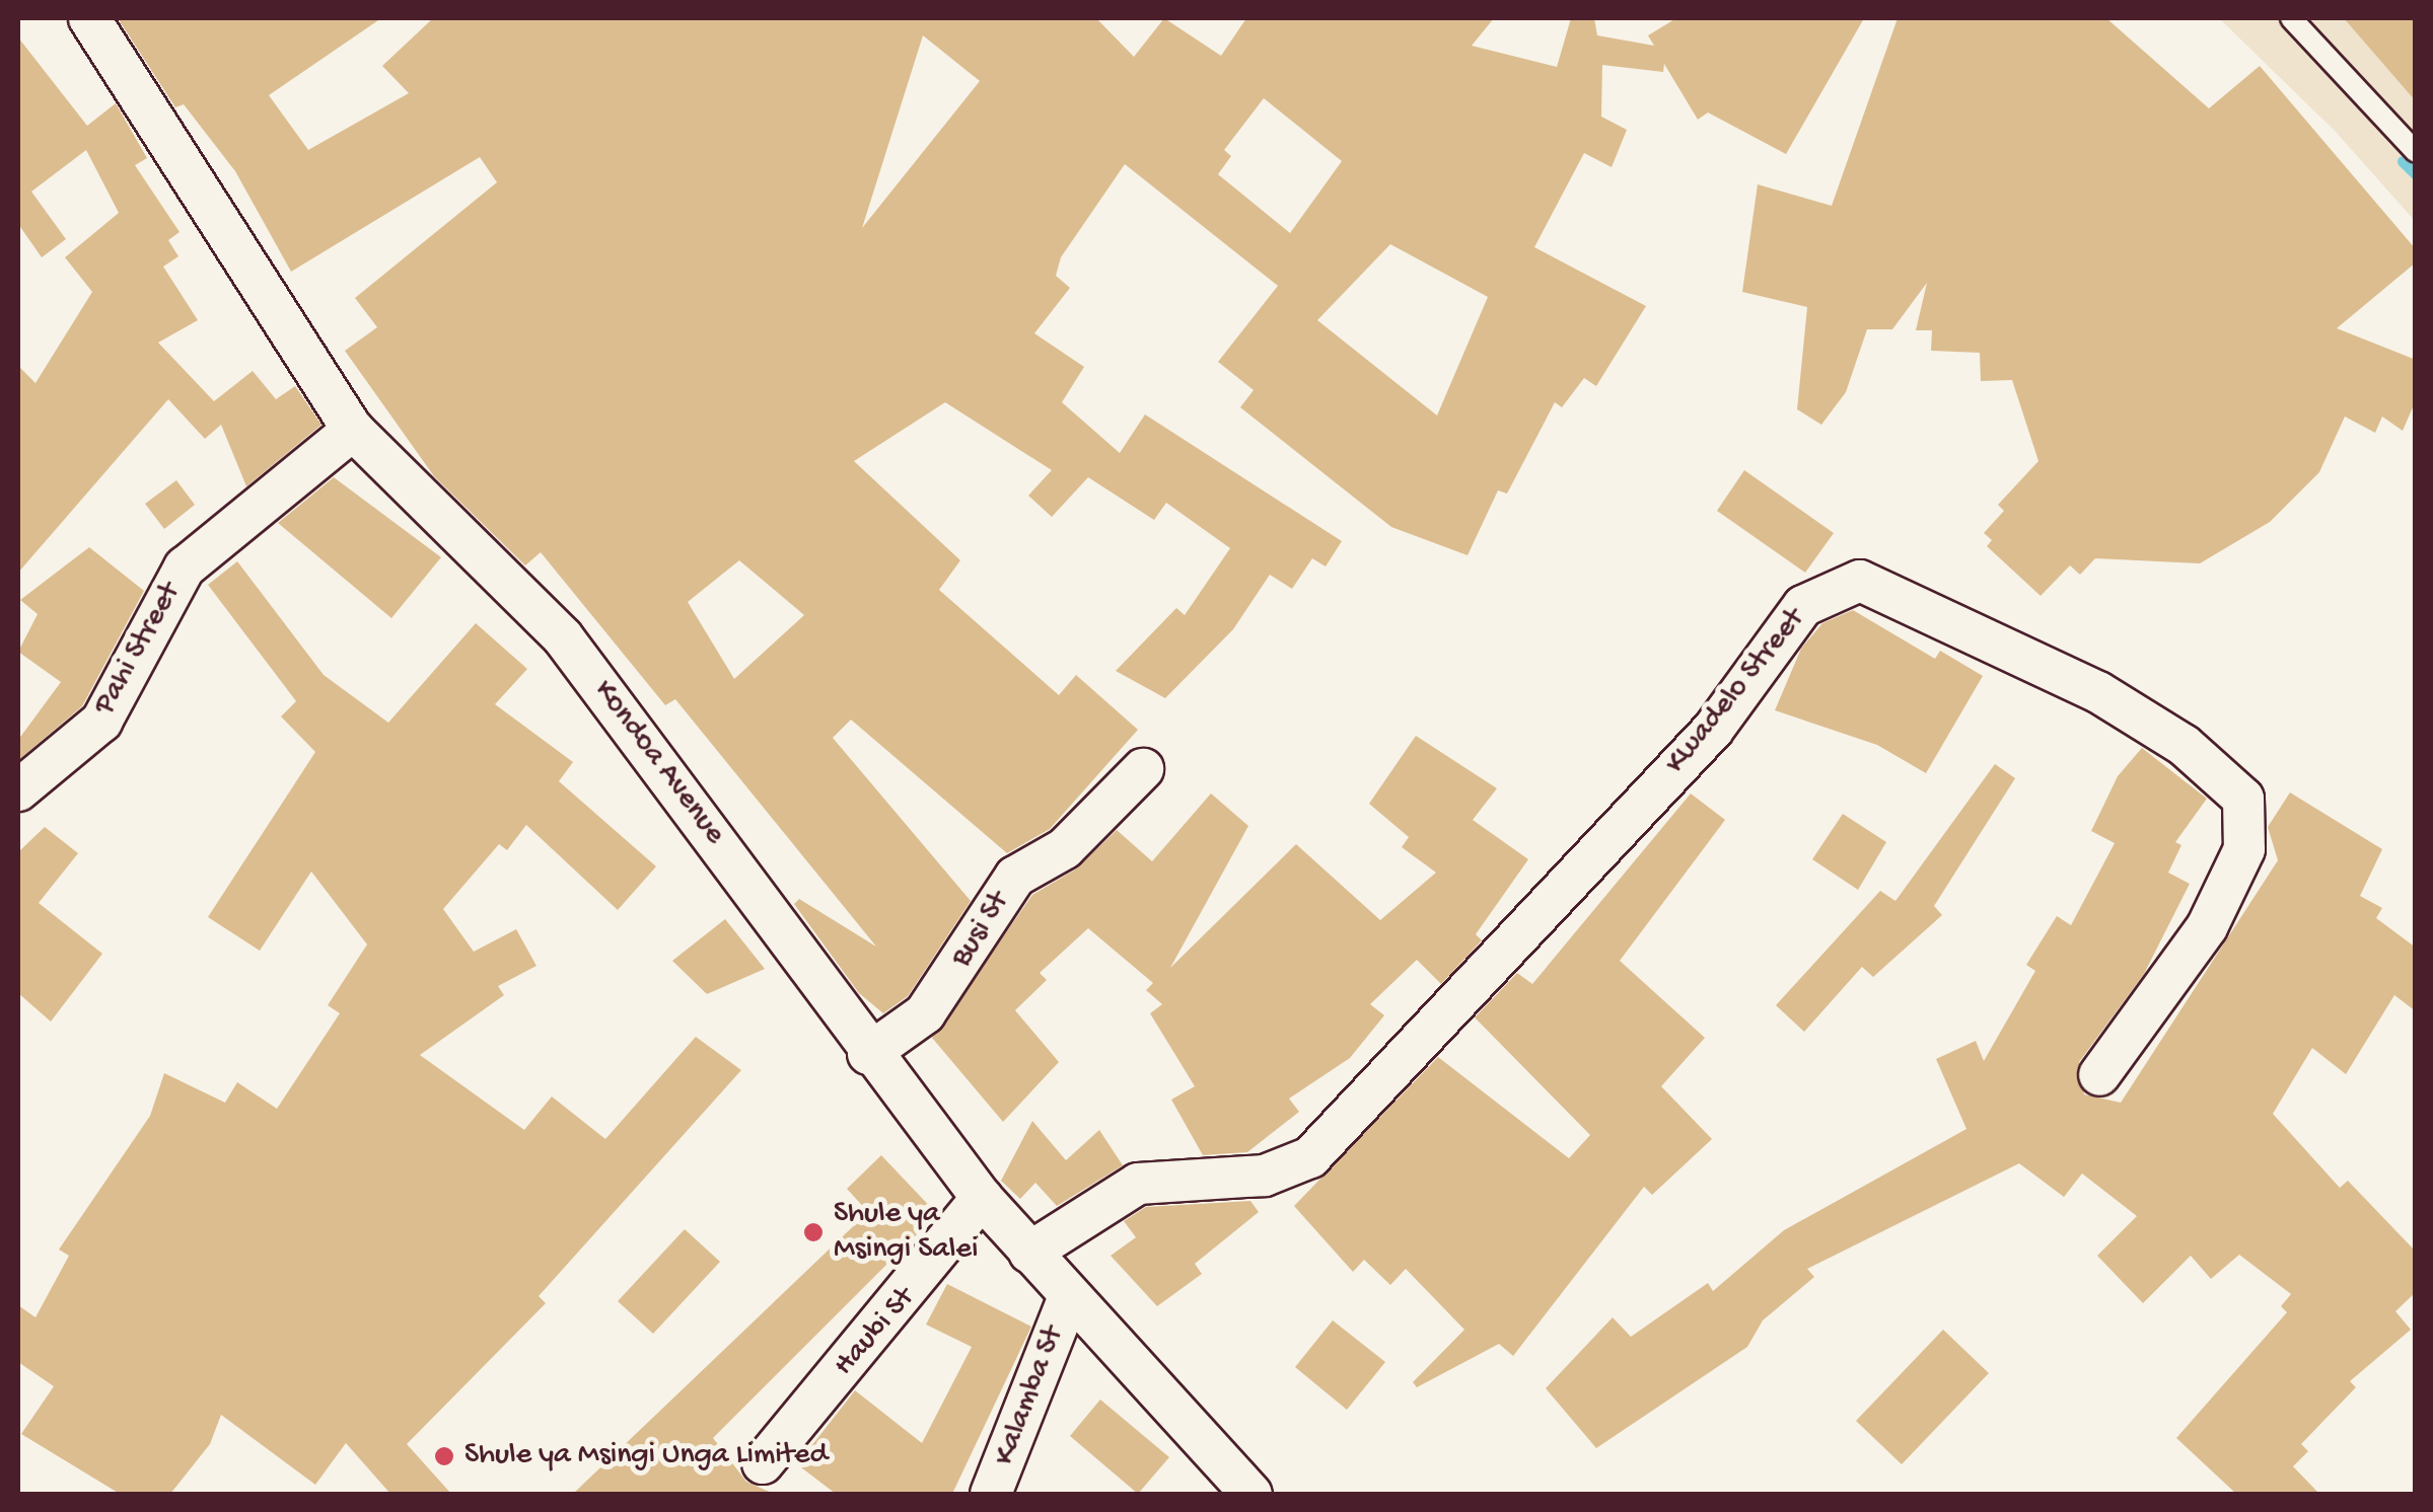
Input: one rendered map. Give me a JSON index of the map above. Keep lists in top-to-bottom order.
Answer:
{
  "streets": {
    "street": [
      "Pahi Street",
      "Kwadelo Street",
      "Kondoa Avenue",
      "Busi St",
      "Haubi St",
      "Kalamba St"
    ]
  },
  "crossings": [
    ["Pahi Street", "Kondoa Avenue"],
    ["Kwadelo Street", "Kondoa Avenue"],
    ["Kondoa Avenue", "Busi St"],
    ["Kondoa Avenue", "Haubi St"],
    ["Kondoa Avenue", "Kalamba St"]
  ],
  "places": ["Shule ya Msingi Salei", "Shule ya Msingi Unga Limited"]
}
